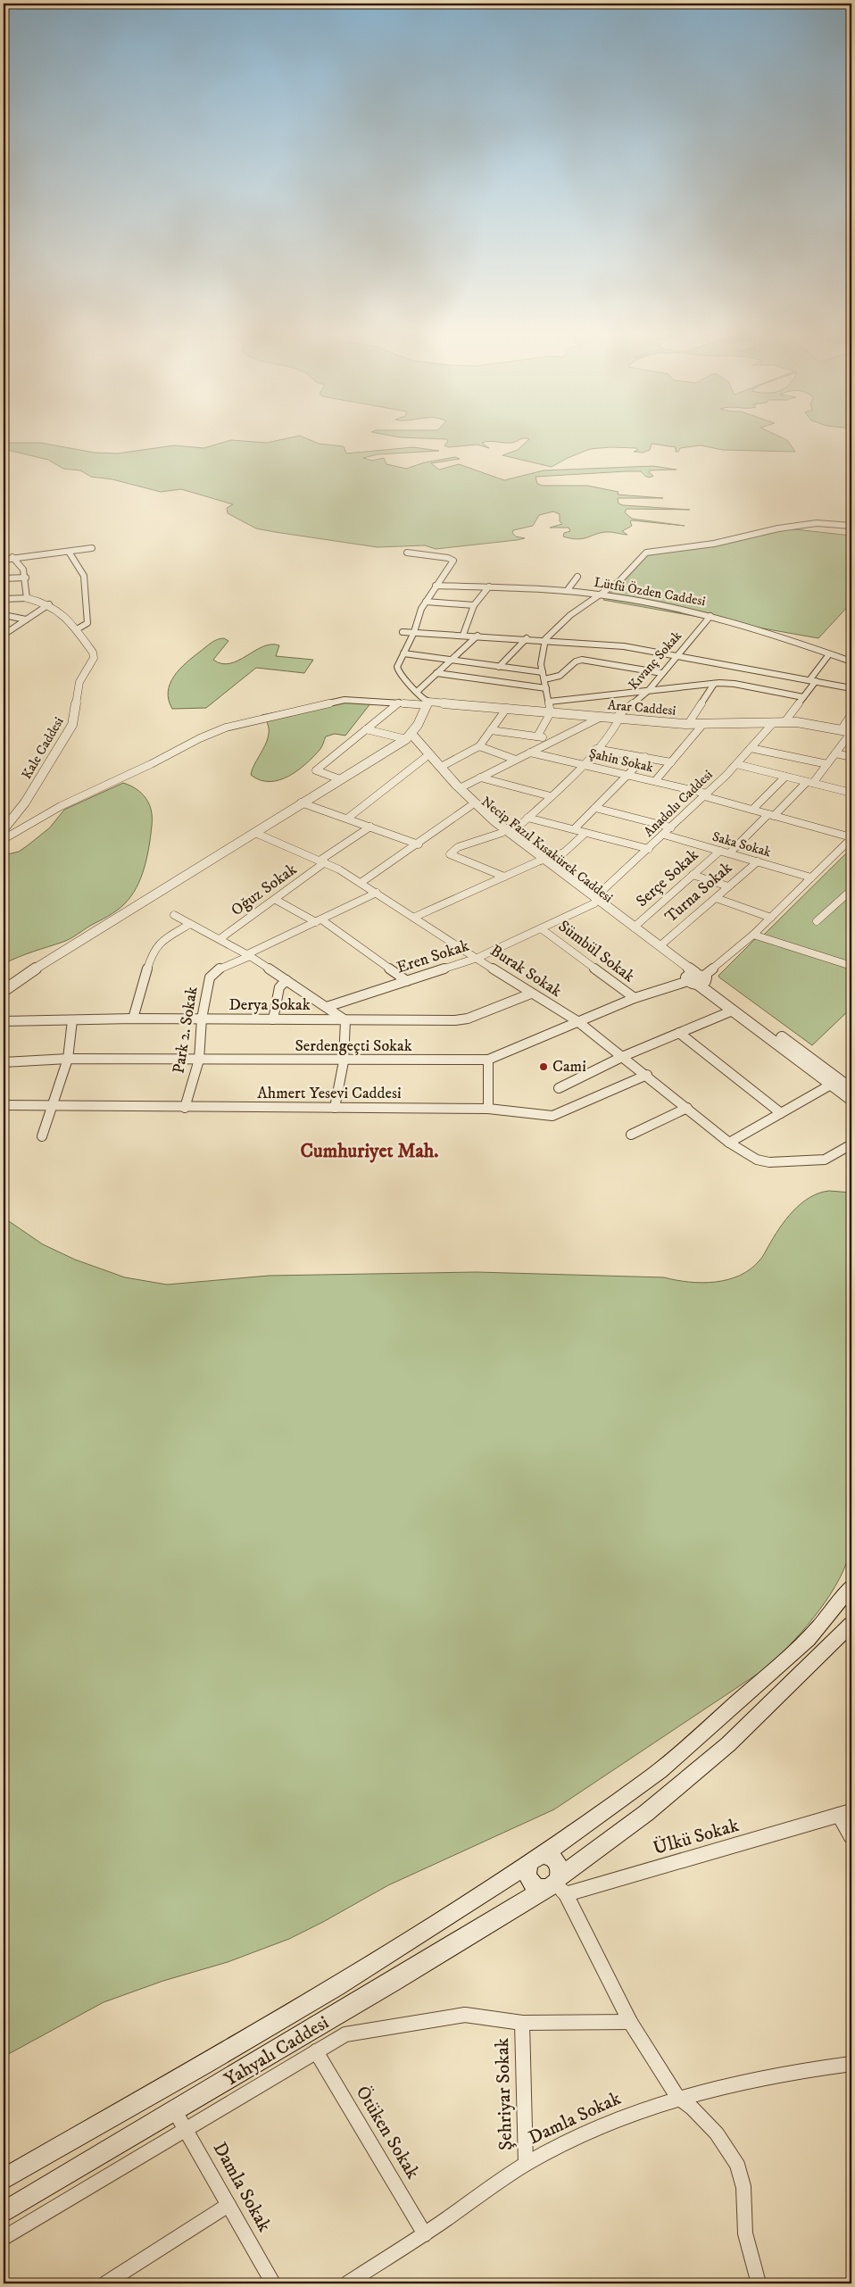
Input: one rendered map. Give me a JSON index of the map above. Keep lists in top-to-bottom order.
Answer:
{
  "streets": {
    "main road": ["Yahyalı Caddesi"],
    "street": [
      "Lütfü Özden Caddesi",
      "Kıvanç Sokak",
      "Arar Caddesi",
      "Kale Caddesi",
      "Şahin Sokak",
      "Anadolu Caddesi",
      "Saka Sokak",
      "Necip Fazıl Kısakürek Caddesi",
      "Serçe Sokak",
      "Oğuz Sokak",
      "Turna Sokak",
      "Sümbül Sokak",
      "Eren Sokak",
      "Burak Sokak",
      "Derya Sokak",
      "Park 2. Sokak",
      "Serdengeçti Sokak",
      "Ahmert Yesevi Caddesi",
      "Ülkü Sokak",
      "Şehriyar Sokak",
      "Damla Sokak",
      "Ötüken Sokak"
    ]
  },
  "crossings": [
    ["Lütfü Özden Caddesi", "Kıvanç Sokak"],
    ["Kıvanç Sokak", "Arar Caddesi"],
    ["Kıvanç Sokak", "Şahin Sokak"],
    ["Kıvanç Sokak", "Necip Fazıl Kısakürek Caddesi"],
    ["Arar Caddesi", "Anadolu Caddesi"],
    ["Şahin Sokak", "Anadolu Caddesi"],
    ["Anadolu Caddesi", "Saka Sokak"],
    ["Anadolu Caddesi", "Necip Fazıl Kısakürek Caddesi"],
    ["Anadolu Caddesi", "Eren Sokak"],
    ["Saka Sokak", "Serçe Sokak"],
    ["Saka Sokak", "Turna Sokak"],
    ["Necip Fazıl Kısakürek Caddesi", "Serçe Sokak"],
    ["Necip Fazıl Kısakürek Caddesi", "Turna Sokak"],
    ["Necip Fazıl Kısakürek Caddesi", "Eren Sokak"],
    ["Necip Fazıl Kısakürek Caddesi", "Serdengeçti Sokak"],
    ["Oğuz Sokak", "Burak Sokak"],
    ["Sümbül Sokak", "Eren Sokak"],
    ["Sümbül Sokak", "Serdengeçti Sokak"],
    ["Eren Sokak", "Burak Sokak"],
    ["Burak Sokak", "Derya Sokak"],
    ["Burak Sokak", "Park 2. Sokak"],
    ["Burak Sokak", "Serdengeçti Sokak"],
    ["Burak Sokak", "Ahmert Yesevi Caddesi"],
    ["Derya Sokak", "Park 2. Sokak"],
    ["Park 2. Sokak", "Serdengeçti Sokak"],
    ["Park 2. Sokak", "Ahmert Yesevi Caddesi"],
    ["Ülkü Sokak", "Yahyalı Caddesi"],
    ["Yahyalı Caddesi", "Damla Sokak"],
    ["Şehriyar Sokak", "Damla Sokak"],
    ["Damla Sokak", "Ötüken Sokak"]
  ],
  "districts": ["Cumhuriyet Mah."],
  "places": ["Cami"]
}
